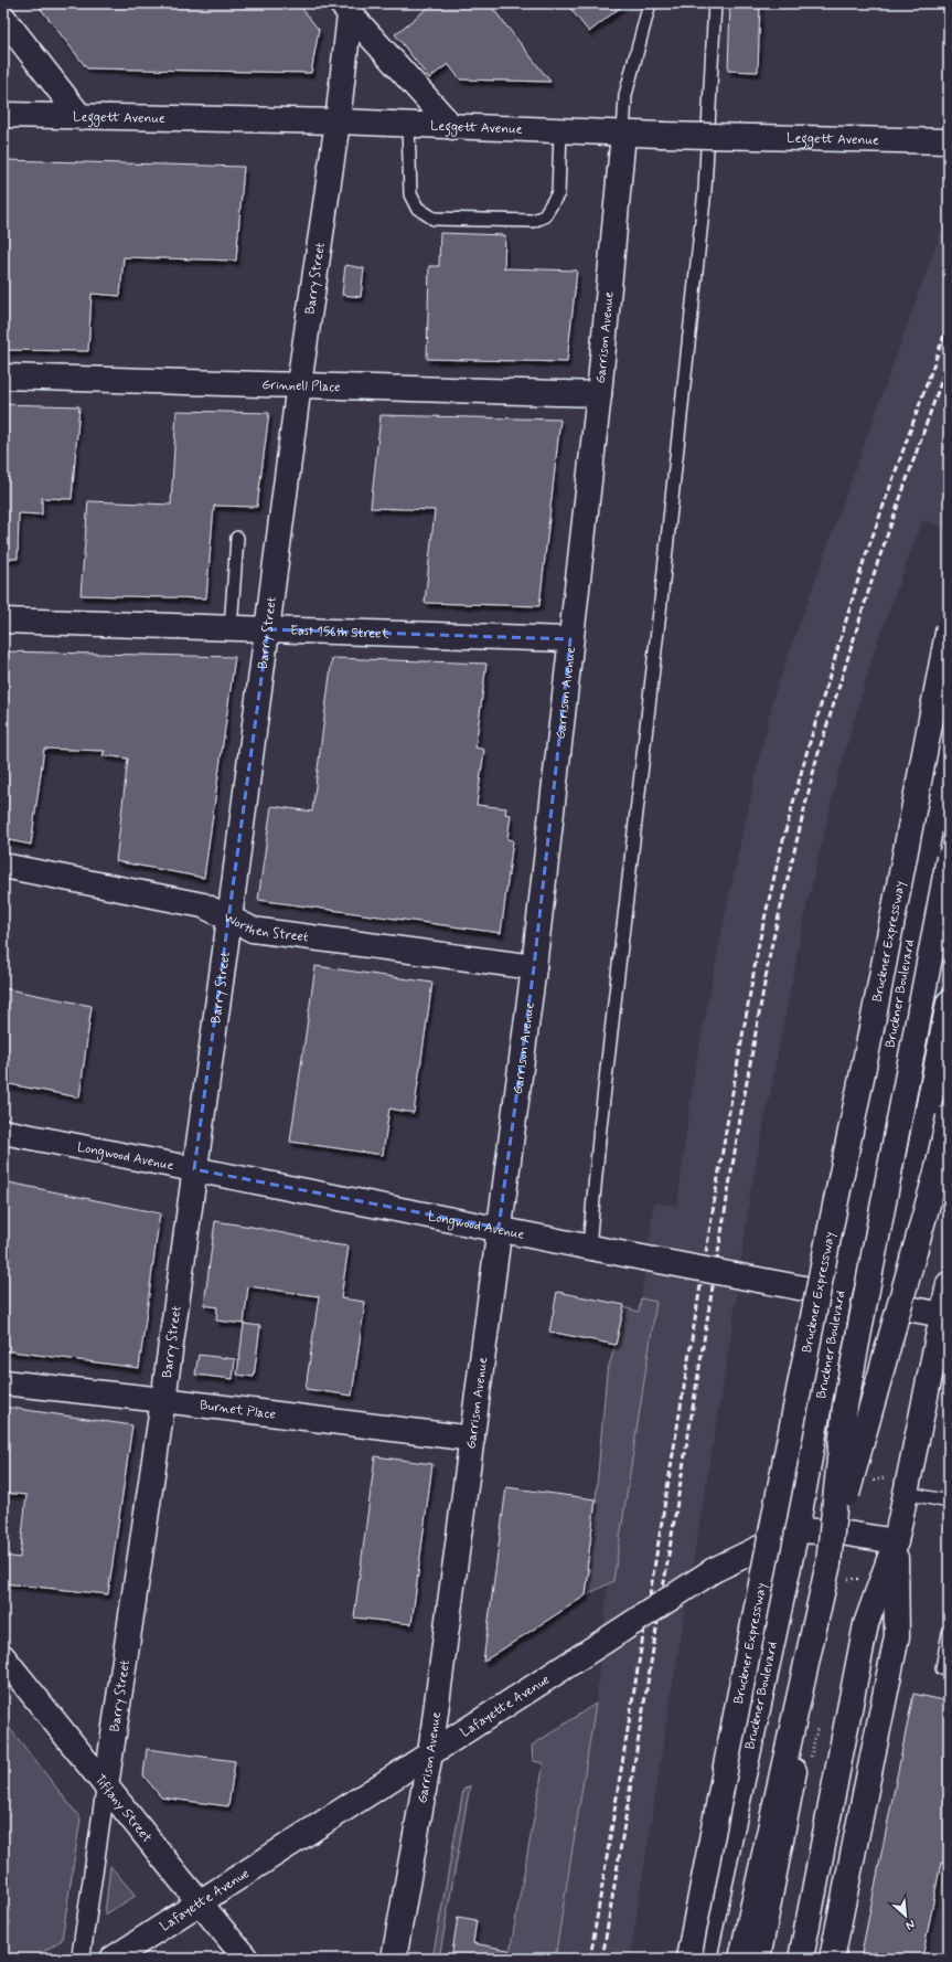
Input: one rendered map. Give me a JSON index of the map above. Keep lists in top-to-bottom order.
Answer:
{
  "streets": {
    "main road": [
      "Leggett Avenue",
      "Barry Street",
      "Garrison Avenue",
      "Grinnell Place",
      "East 156th Street",
      "Worthen Street",
      "Bruckner Expressway",
      "Bruckner Boulevard",
      "Longwood Avenue",
      "Burnet Place",
      "Lafayette Avenue",
      "Tiffany Street"
    ]
  },
  "crossings": [
    ["Leggett Avenue", "Barry Street"],
    ["Leggett Avenue", "Garrison Avenue"],
    ["Barry Street", "Grinnell Place"],
    ["Barry Street", "East 156th Street"],
    ["Barry Street", "Worthen Street"],
    ["Barry Street", "Longwood Avenue"],
    ["Barry Street", "Burnet Place"],
    ["Barry Street", "Tiffany Street"],
    ["Garrison Avenue", "Grinnell Place"],
    ["Garrison Avenue", "East 156th Street"],
    ["Garrison Avenue", "Worthen Street"],
    ["Garrison Avenue", "Longwood Avenue"],
    ["Garrison Avenue", "Burnet Place"],
    ["Garrison Avenue", "Lafayette Avenue"],
    ["Bruckner Boulevard", "Longwood Avenue"],
    ["Bruckner Boulevard", "Lafayette Avenue"],
    ["Lafayette Avenue", "Tiffany Street"]
  ],
  "north": "bottom right"
}
